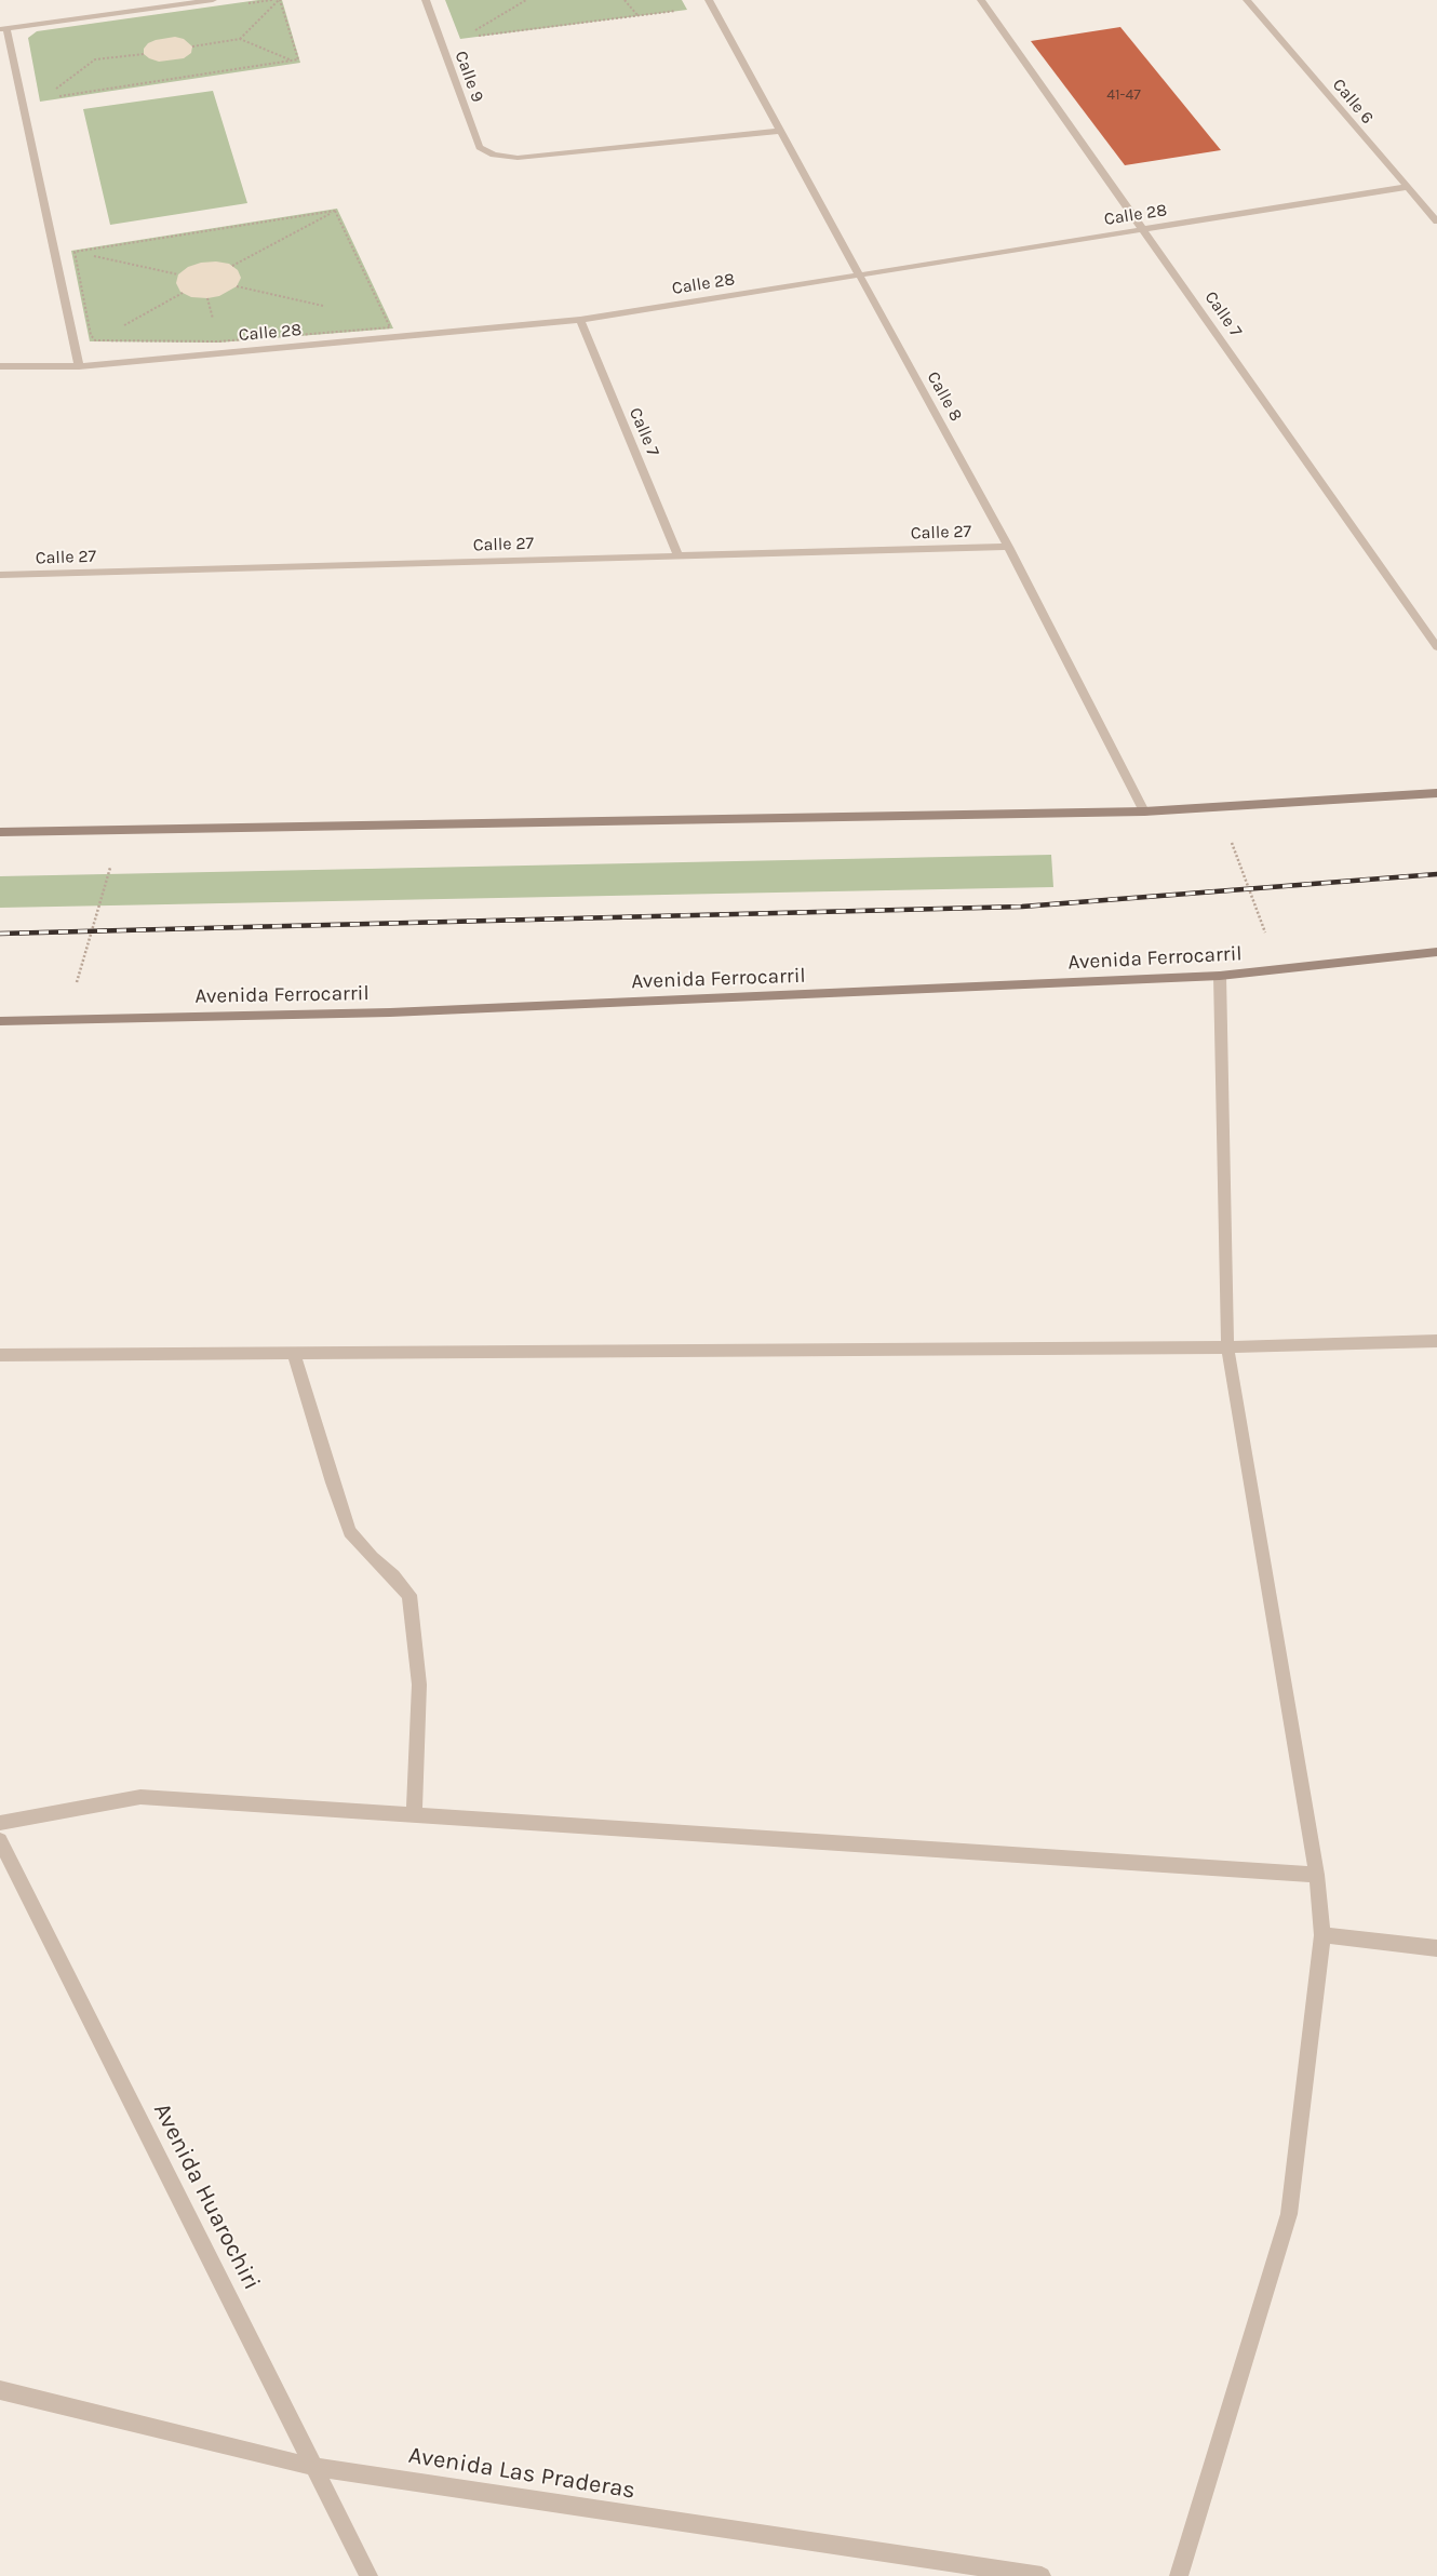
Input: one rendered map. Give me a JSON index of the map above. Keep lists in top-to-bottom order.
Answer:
{
  "streets": {
    "street": [
      "Calle 9",
      "Calle 6",
      "Calle 28",
      "Calle 7",
      "Calle 8",
      "Calle 27",
      "Avenida Ferrocarril",
      "Avenida Huarochiri",
      "Avenida Las Praderas"
    ]
  },
  "crossings": [
    ["Calle 9", "Calle 8"],
    ["Calle 6", "Calle 28"],
    ["Calle 28", "Calle 7"],
    ["Calle 28", "Calle 8"],
    ["Calle 7", "Calle 27"],
    ["Calle 8", "Calle 27"],
    ["Avenida Huarochiri", "Avenida Las Praderas"]
  ],
  "house_numbers": ["41-47"]
}
